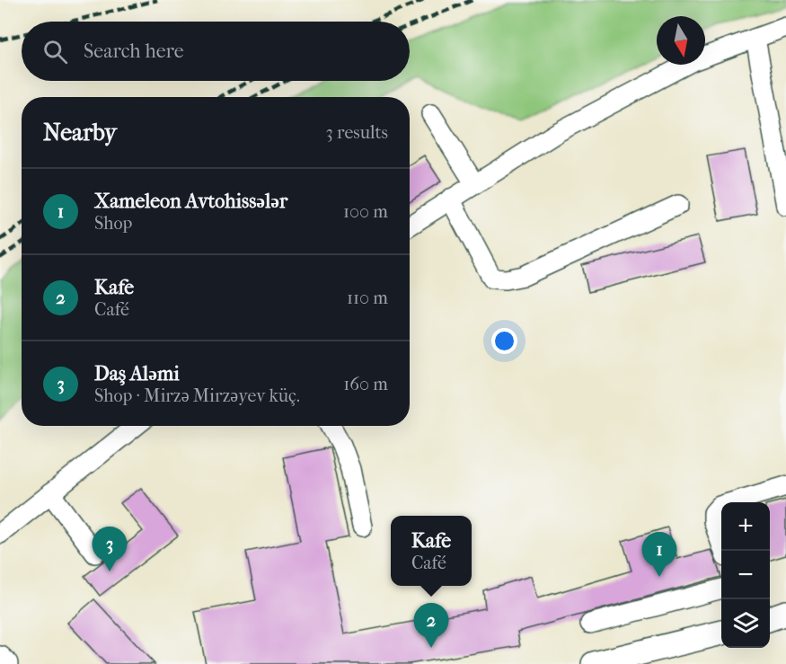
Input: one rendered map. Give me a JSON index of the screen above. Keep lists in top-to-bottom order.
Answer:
{
  "north": "bottom",
  "page": {
    "search": "Search here",
    "heading": ["Nearby", "3 results"],
    "list": [
      {
        "mark": "1",
        "name": "Xameleon Avtohissələr",
        "note": "Shop",
        "value": "100 m"
      },
      {
        "mark": "2",
        "name": "Kafe",
        "note": "Café",
        "value": "110 m"
      },
      {
        "mark": "3",
        "name": "Daş Aləmi",
        "note": "Shop · Mirzə Mirzəyev küç.",
        "value": "160 m"
      }
    ],
    "map_buttons": ["+", "−"],
    "popup": ["Kafe", "Café"],
    "pins": ["3", "1", "2"]
  }
}
